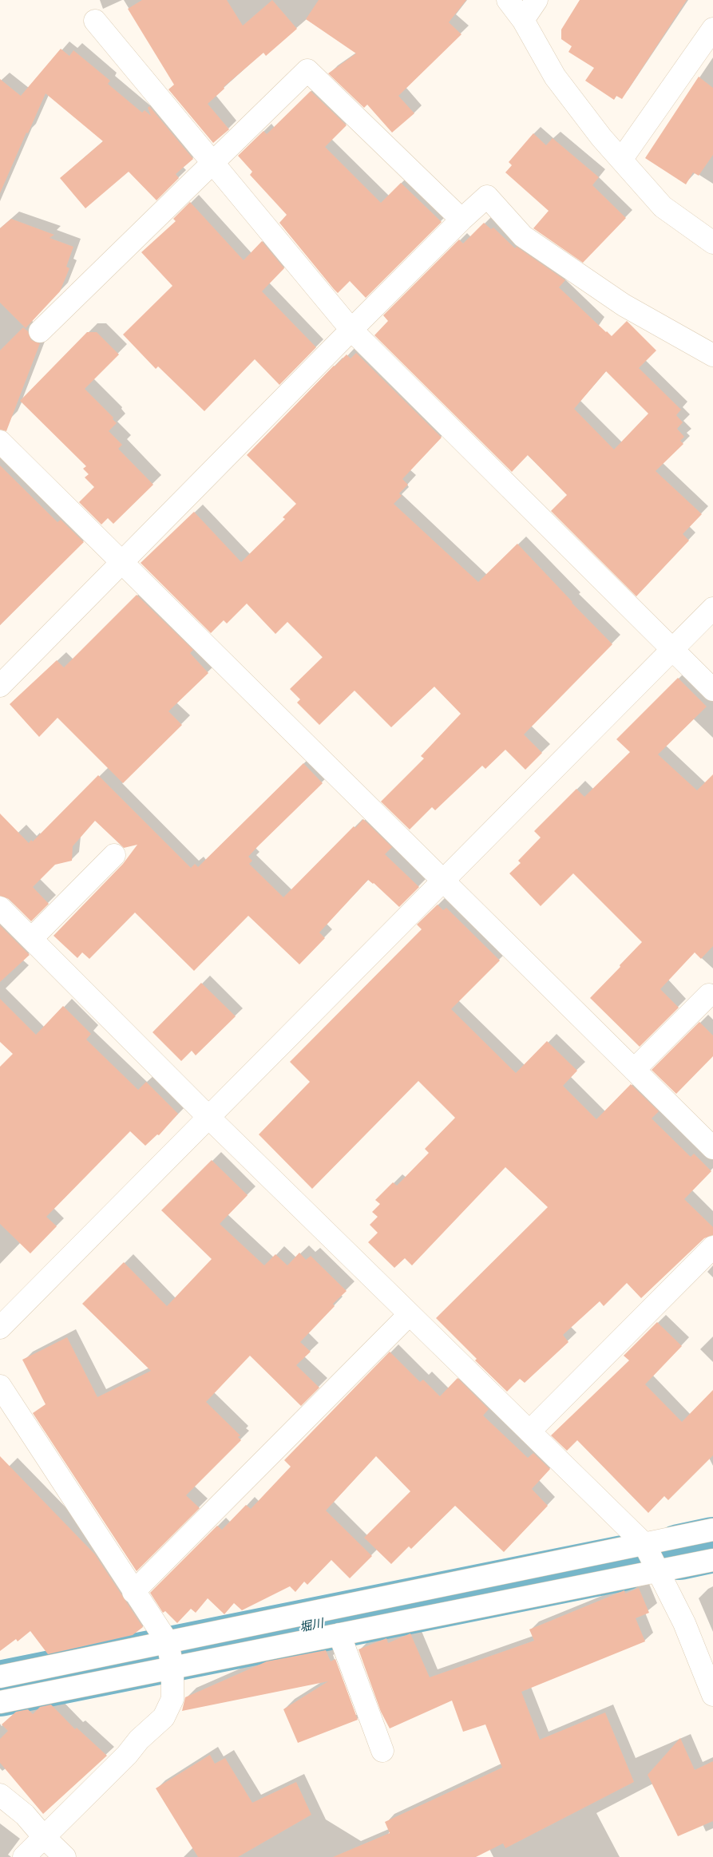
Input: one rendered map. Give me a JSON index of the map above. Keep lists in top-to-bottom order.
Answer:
{
  "water": ["堀川"]
}
